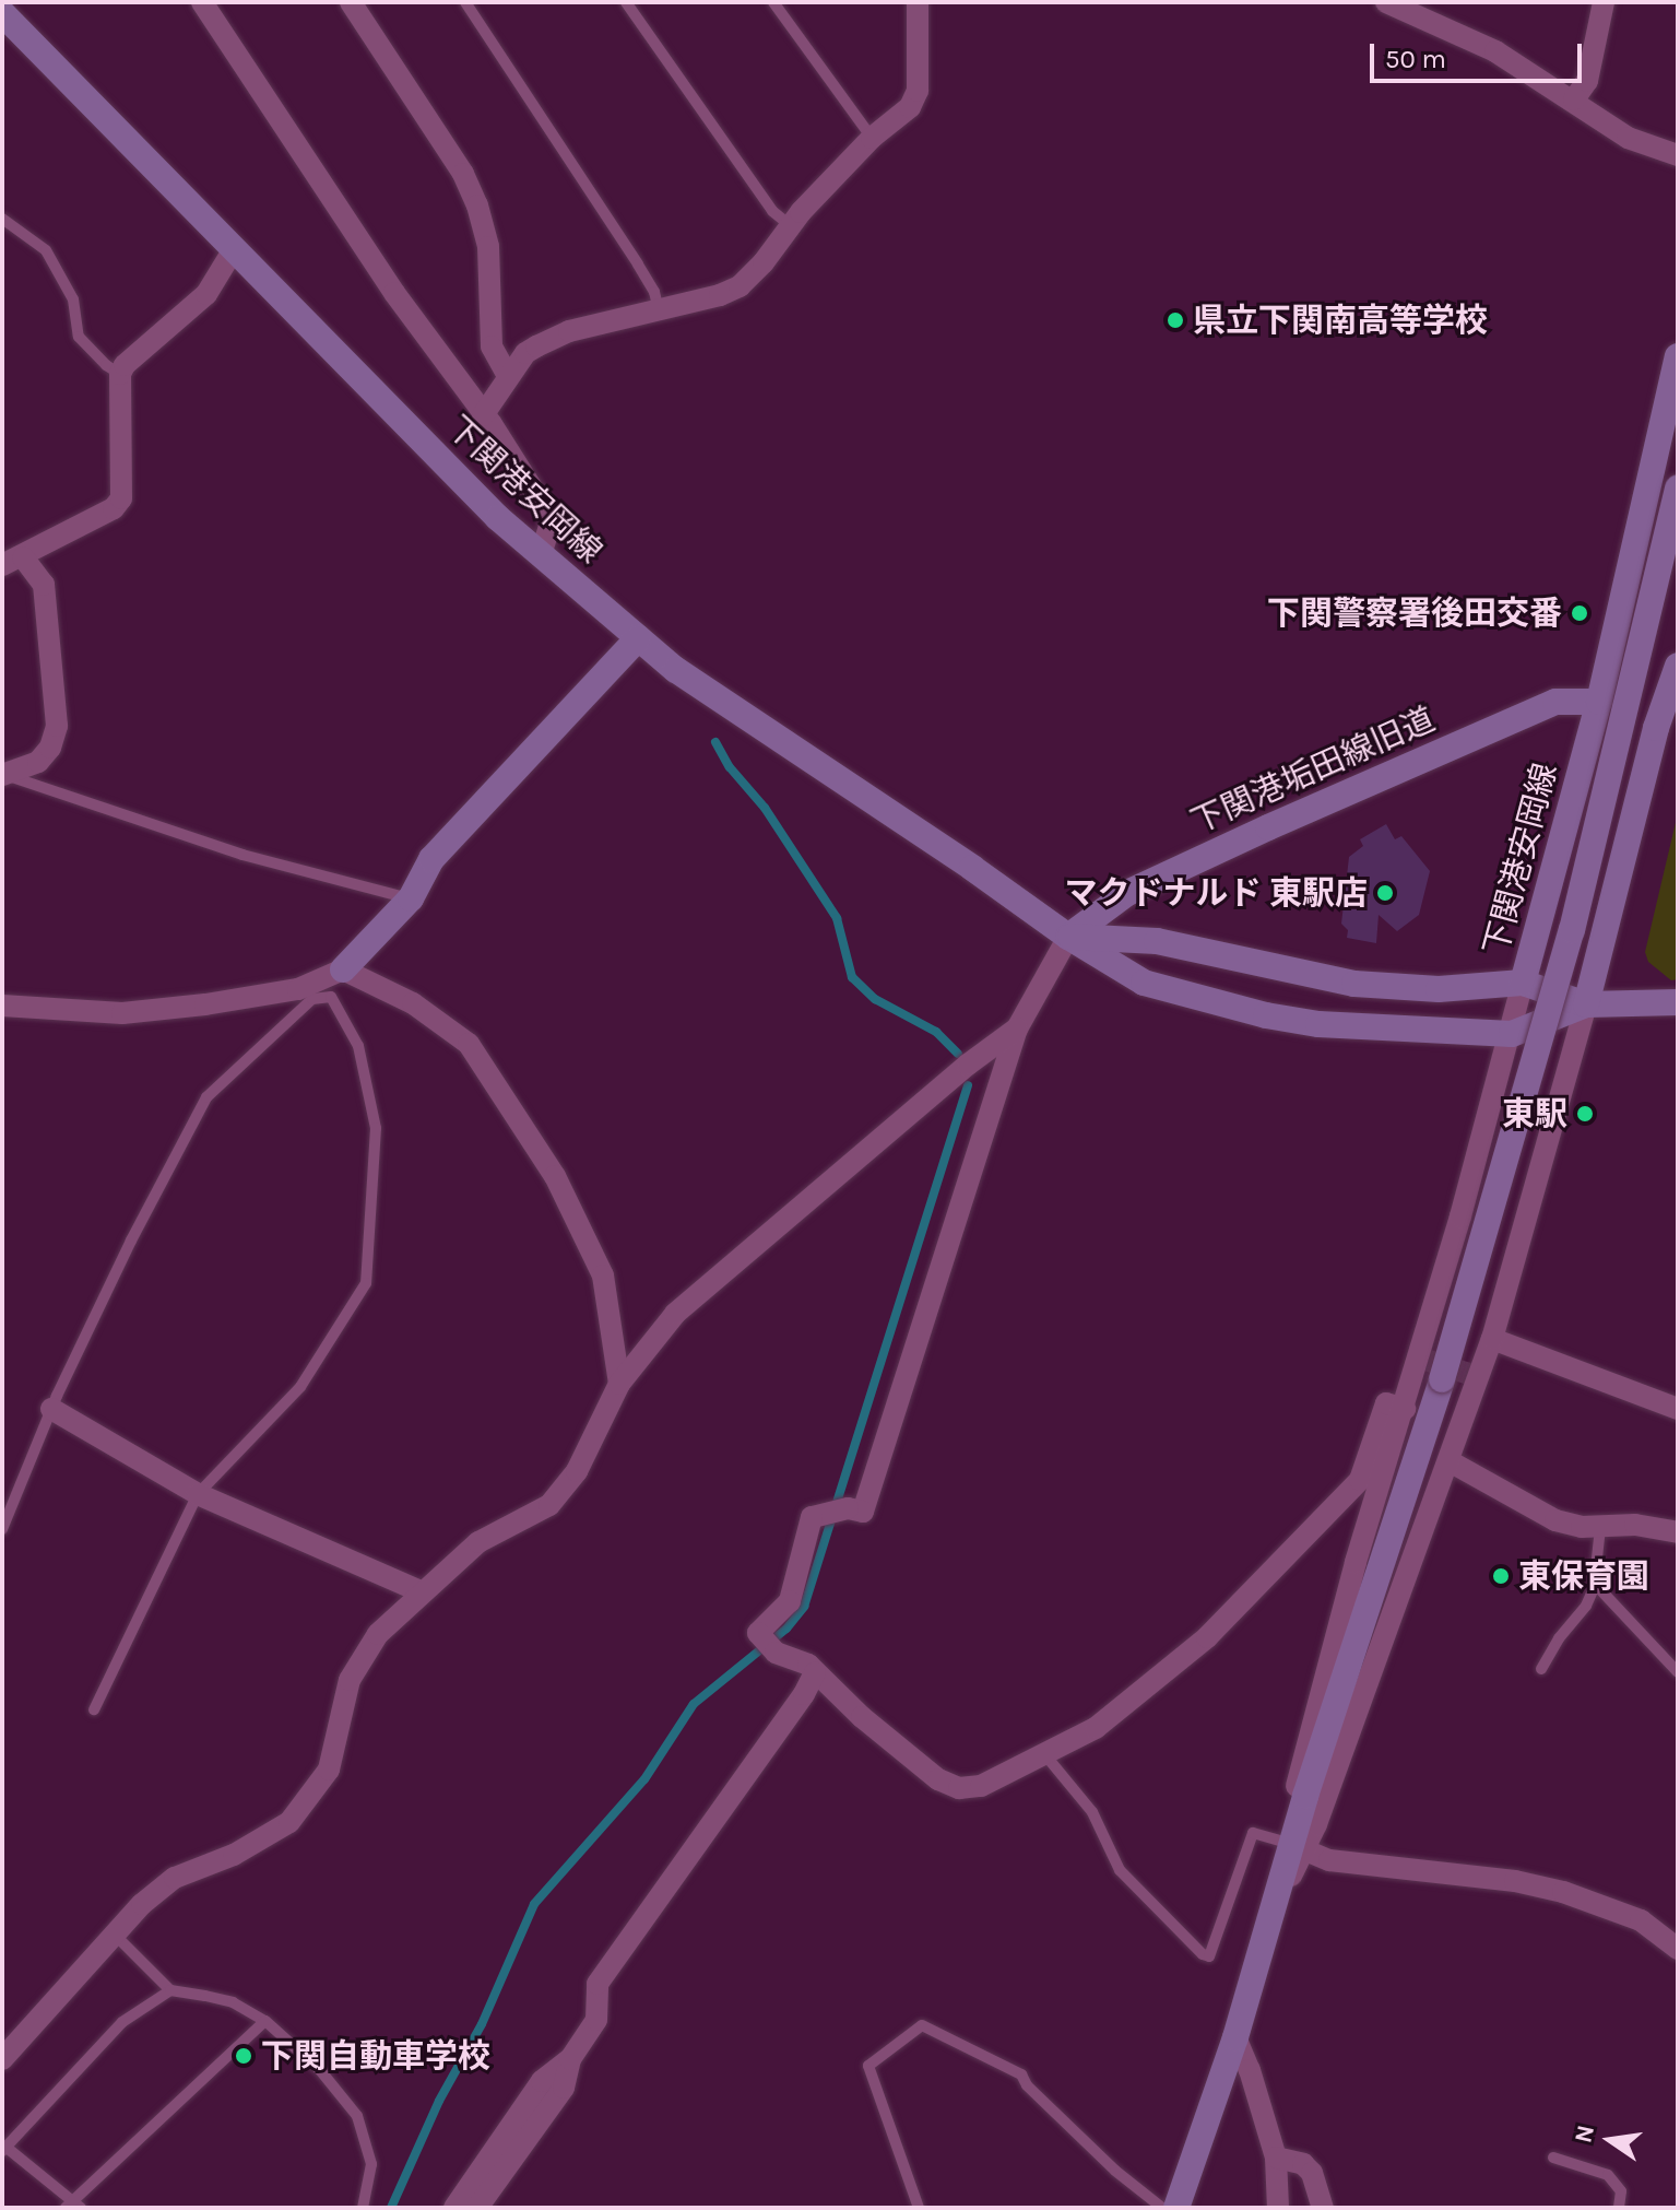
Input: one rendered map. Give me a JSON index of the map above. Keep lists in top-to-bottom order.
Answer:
{
  "streets": {
    "main road": ["下関港安岡線", "下関港垢田線旧道"]
  },
  "crossings": [
    ["下関港安岡線", "下関港垢田線旧道"]
  ],
  "places": [
    "県立下関南高等学校",
    "下関警察署後田交番",
    "マクドナルド 東駅店",
    "東駅",
    "東保育園",
    "下関自動車学校"
  ],
  "scale_bar": "50 m",
  "north": "left"
}
